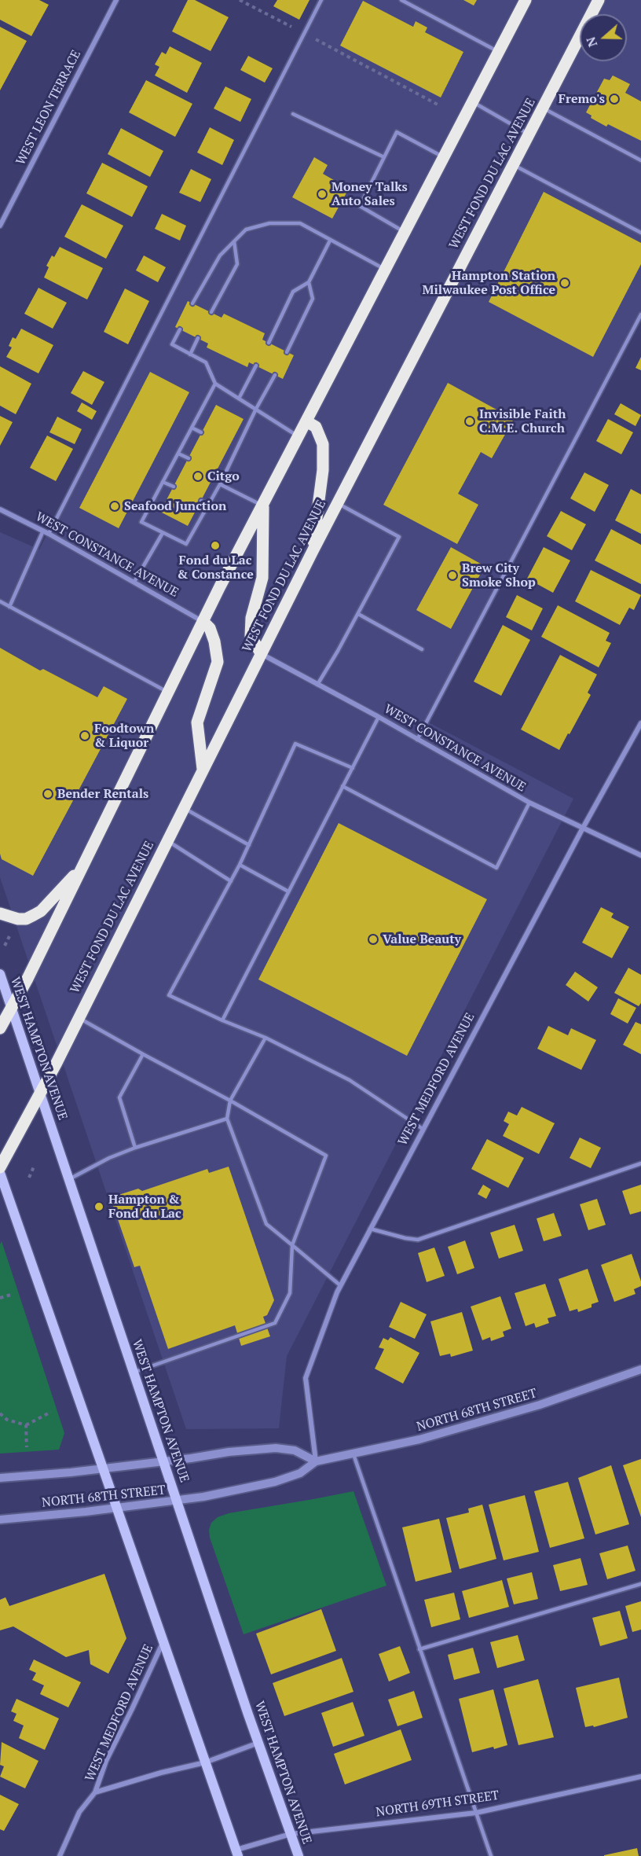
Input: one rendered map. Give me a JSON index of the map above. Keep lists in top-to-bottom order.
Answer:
{
  "streets": {
    "main road": ["WEST FOND DU LAC AVENUE", "WEST HAMPTON AVENUE"],
    "street": [
      "WEST LEON TERRACE",
      "WEST CONSTANCE AVENUE",
      "WEST MEDFORD AVENUE",
      "NORTH 68TH STREET",
      "NORTH 69TH STREET"
    ]
  },
  "crossings": [
    ["WEST FOND DU LAC AVENUE", "WEST CONSTANCE AVENUE"],
    ["WEST FOND DU LAC AVENUE", "WEST HAMPTON AVENUE"],
    ["WEST CONSTANCE AVENUE", "WEST MEDFORD AVENUE"],
    ["WEST HAMPTON AVENUE", "WEST MEDFORD AVENUE"],
    ["WEST HAMPTON AVENUE", "NORTH 68TH STREET"],
    ["WEST HAMPTON AVENUE", "NORTH 69TH STREET"],
    ["WEST MEDFORD AVENUE", "NORTH 68TH STREET"]
  ],
  "places": [
    "Fremo's",
    "Money Talks Auto Sales",
    "Hampton Station Milwaukee Post Office",
    "Invisible Faith C.M.E. Church",
    "Citgo",
    "Seafood Junction",
    "Fond du Lac & Constance",
    "Brew City Smoke Shop",
    "Foodtown & Liquor",
    "Bender Rentals",
    "Value Beauty",
    "Hampton & Fond du Lac"
  ],
  "north": "left"
}
